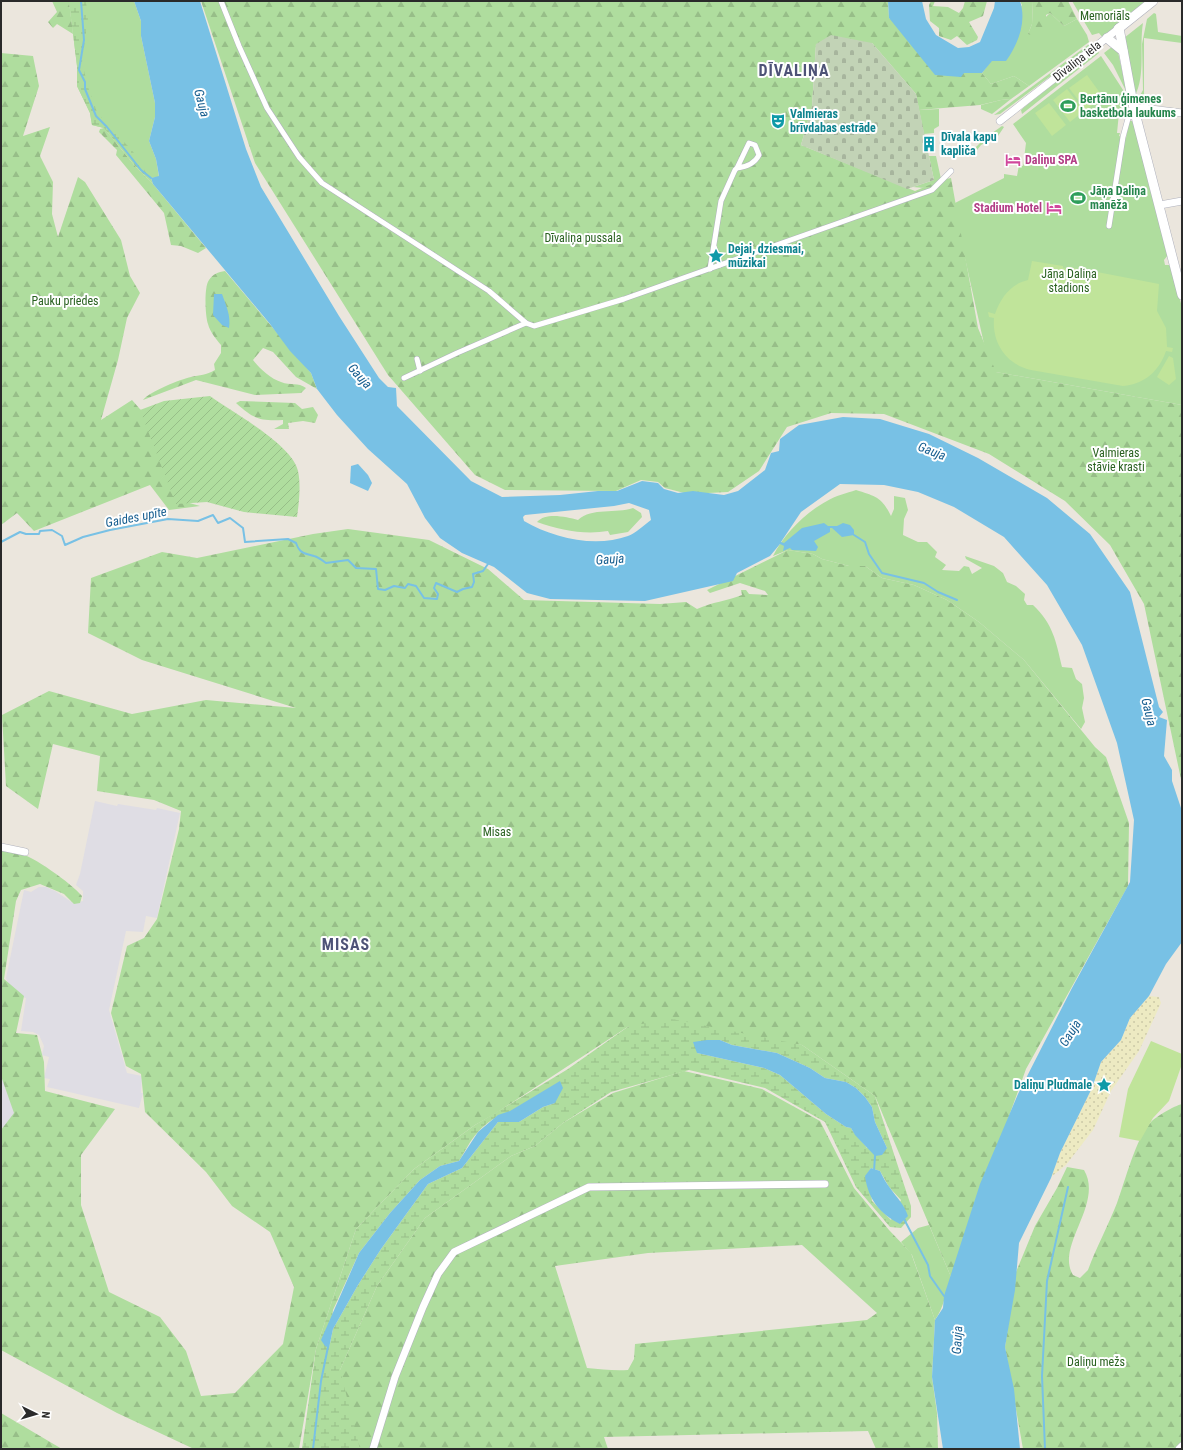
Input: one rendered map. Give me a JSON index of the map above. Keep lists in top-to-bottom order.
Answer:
{
  "streets": {
    "street": ["Dīvaliņa iela"]
  },
  "districts": ["DĪVALIŅA", "MISAS"],
  "water": ["Gauja", "Gaides upīte"],
  "parks": [
    "Memoriāls",
    "Dīvaliņa pussala",
    "Jāņa Daliņa stadions",
    "Pauku priedes",
    "Valmieras stāvie krasti",
    "Misas",
    "Daliņu mežs"
  ],
  "places": {
    "sports": ["Bertānu ģimenes basketbola laukums", "Jāņa Daliņa manēža"],
    "theatre": ["Valmieras brīvdabas estrāde"],
    "building": ["Dīvala kapu kapliča"],
    "hotel": ["Daliņu SPA", "Stadium Hotel"],
    "place": ["Dejai, dziesmai, mūzikai", "Daliņu Pludmale"]
  },
  "north": "right"
}
